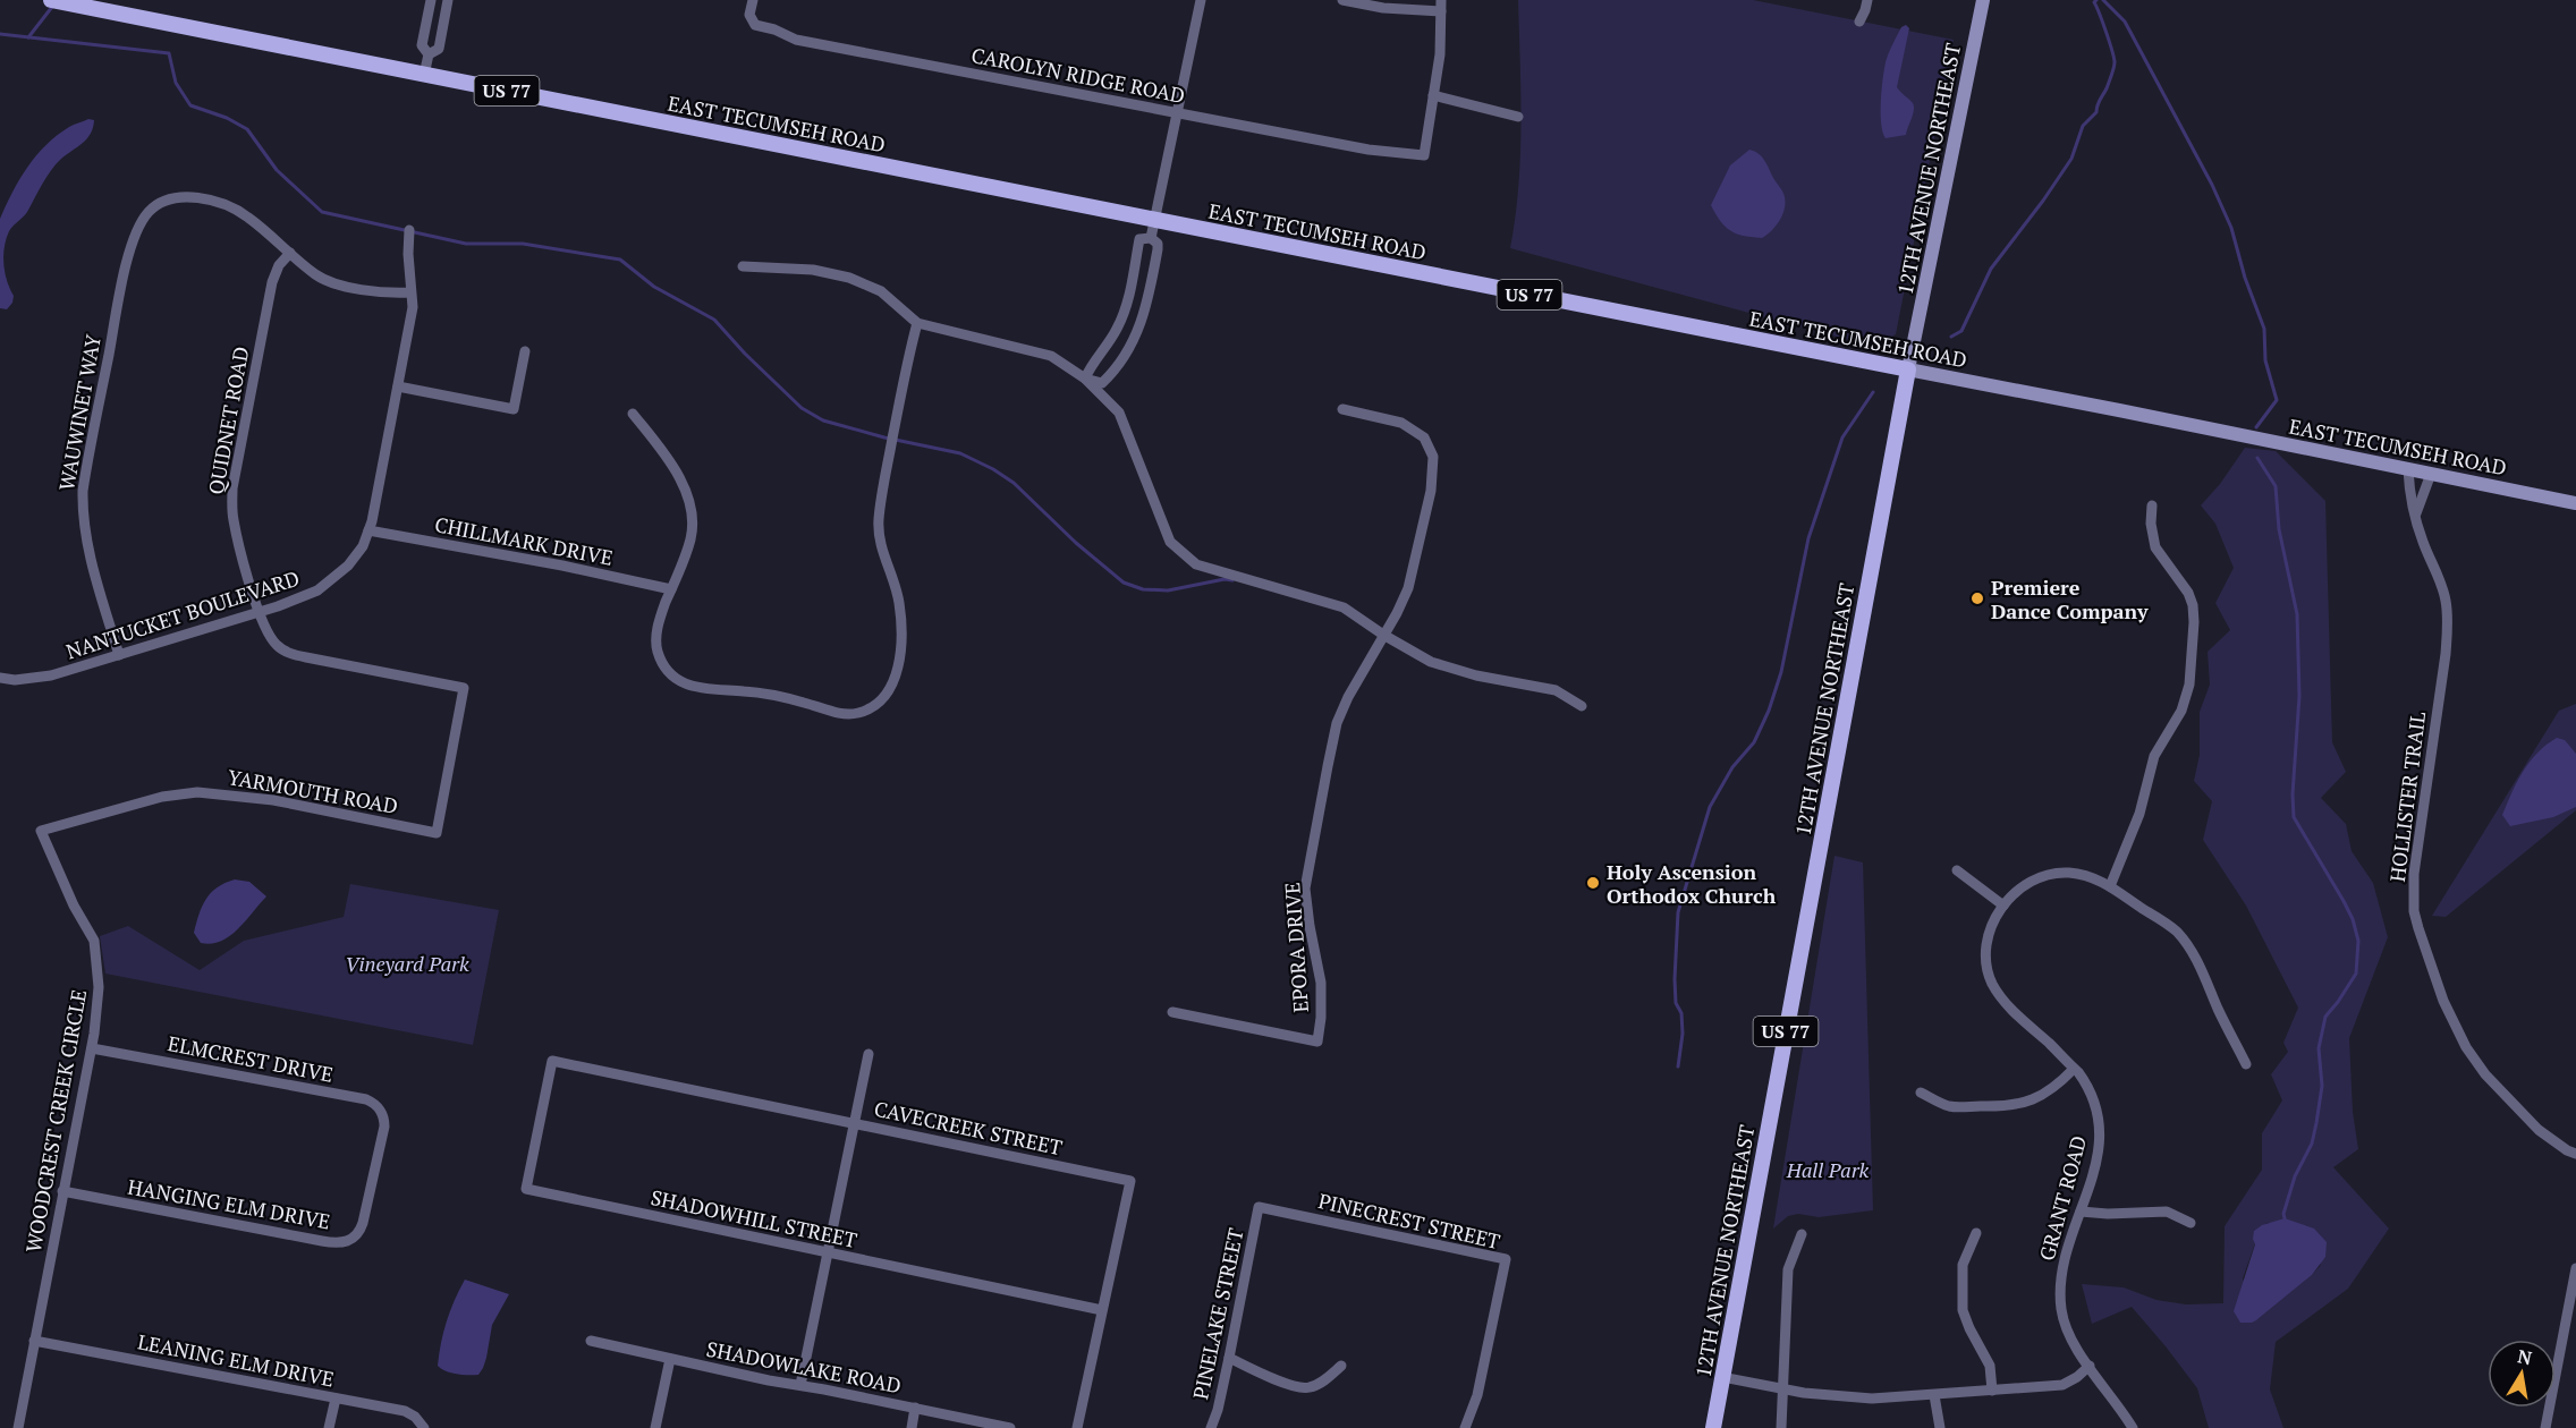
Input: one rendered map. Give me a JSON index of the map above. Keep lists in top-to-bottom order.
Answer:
{
  "streets": {
    "main road": ["US 77", "EAST TECUMSEH ROAD", "12TH AVENUE NORTHEAST"],
    "street": [
      "CAROLYN RIDGE ROAD",
      "WAUWINET WAY",
      "QUIDNET ROAD",
      "CHILLMARK DRIVE",
      "NANTUCKET BOULEVARD",
      "YARMOUTH ROAD",
      "HOLLISTER TRAIL",
      "EPORA DRIVE",
      "ELMCREST DRIVE",
      "WOODCREST CREEK CIRCLE",
      "CAVECREEK STREET",
      "GRANT ROAD",
      "HANGING ELM DRIVE",
      "SHADOWHILL STREET",
      "PINECREST STREET",
      "PINELAKE STREET",
      "LEANING ELM DRIVE",
      "SHADOWLAKE ROAD"
    ]
  },
  "crossings": [
    ["EAST TECUMSEH ROAD", "12TH AVENUE NORTHEAST"],
    ["EAST TECUMSEH ROAD", "HOLLISTER TRAIL"],
    ["WAUWINET WAY", "QUIDNET ROAD"],
    ["WAUWINET WAY", "NANTUCKET BOULEVARD"],
    ["QUIDNET ROAD", "NANTUCKET BOULEVARD"],
    ["QUIDNET ROAD", "YARMOUTH ROAD"],
    ["CHILLMARK DRIVE", "NANTUCKET BOULEVARD"],
    ["YARMOUTH ROAD", "WOODCREST CREEK CIRCLE"],
    ["ELMCREST DRIVE", "WOODCREST CREEK CIRCLE"],
    ["ELMCREST DRIVE", "HANGING ELM DRIVE"],
    ["WOODCREST CREEK CIRCLE", "HANGING ELM DRIVE"],
    ["WOODCREST CREEK CIRCLE", "LEANING ELM DRIVE"],
    ["CAVECREEK STREET", "SHADOWHILL STREET"],
    ["PINECREST STREET", "PINELAKE STREET"]
  ],
  "parks": ["Vineyard Park", "Hall Park"],
  "places": ["Premiere Dance Company", "Holy Ascension Orthodox Church"],
  "north": "top"
}
